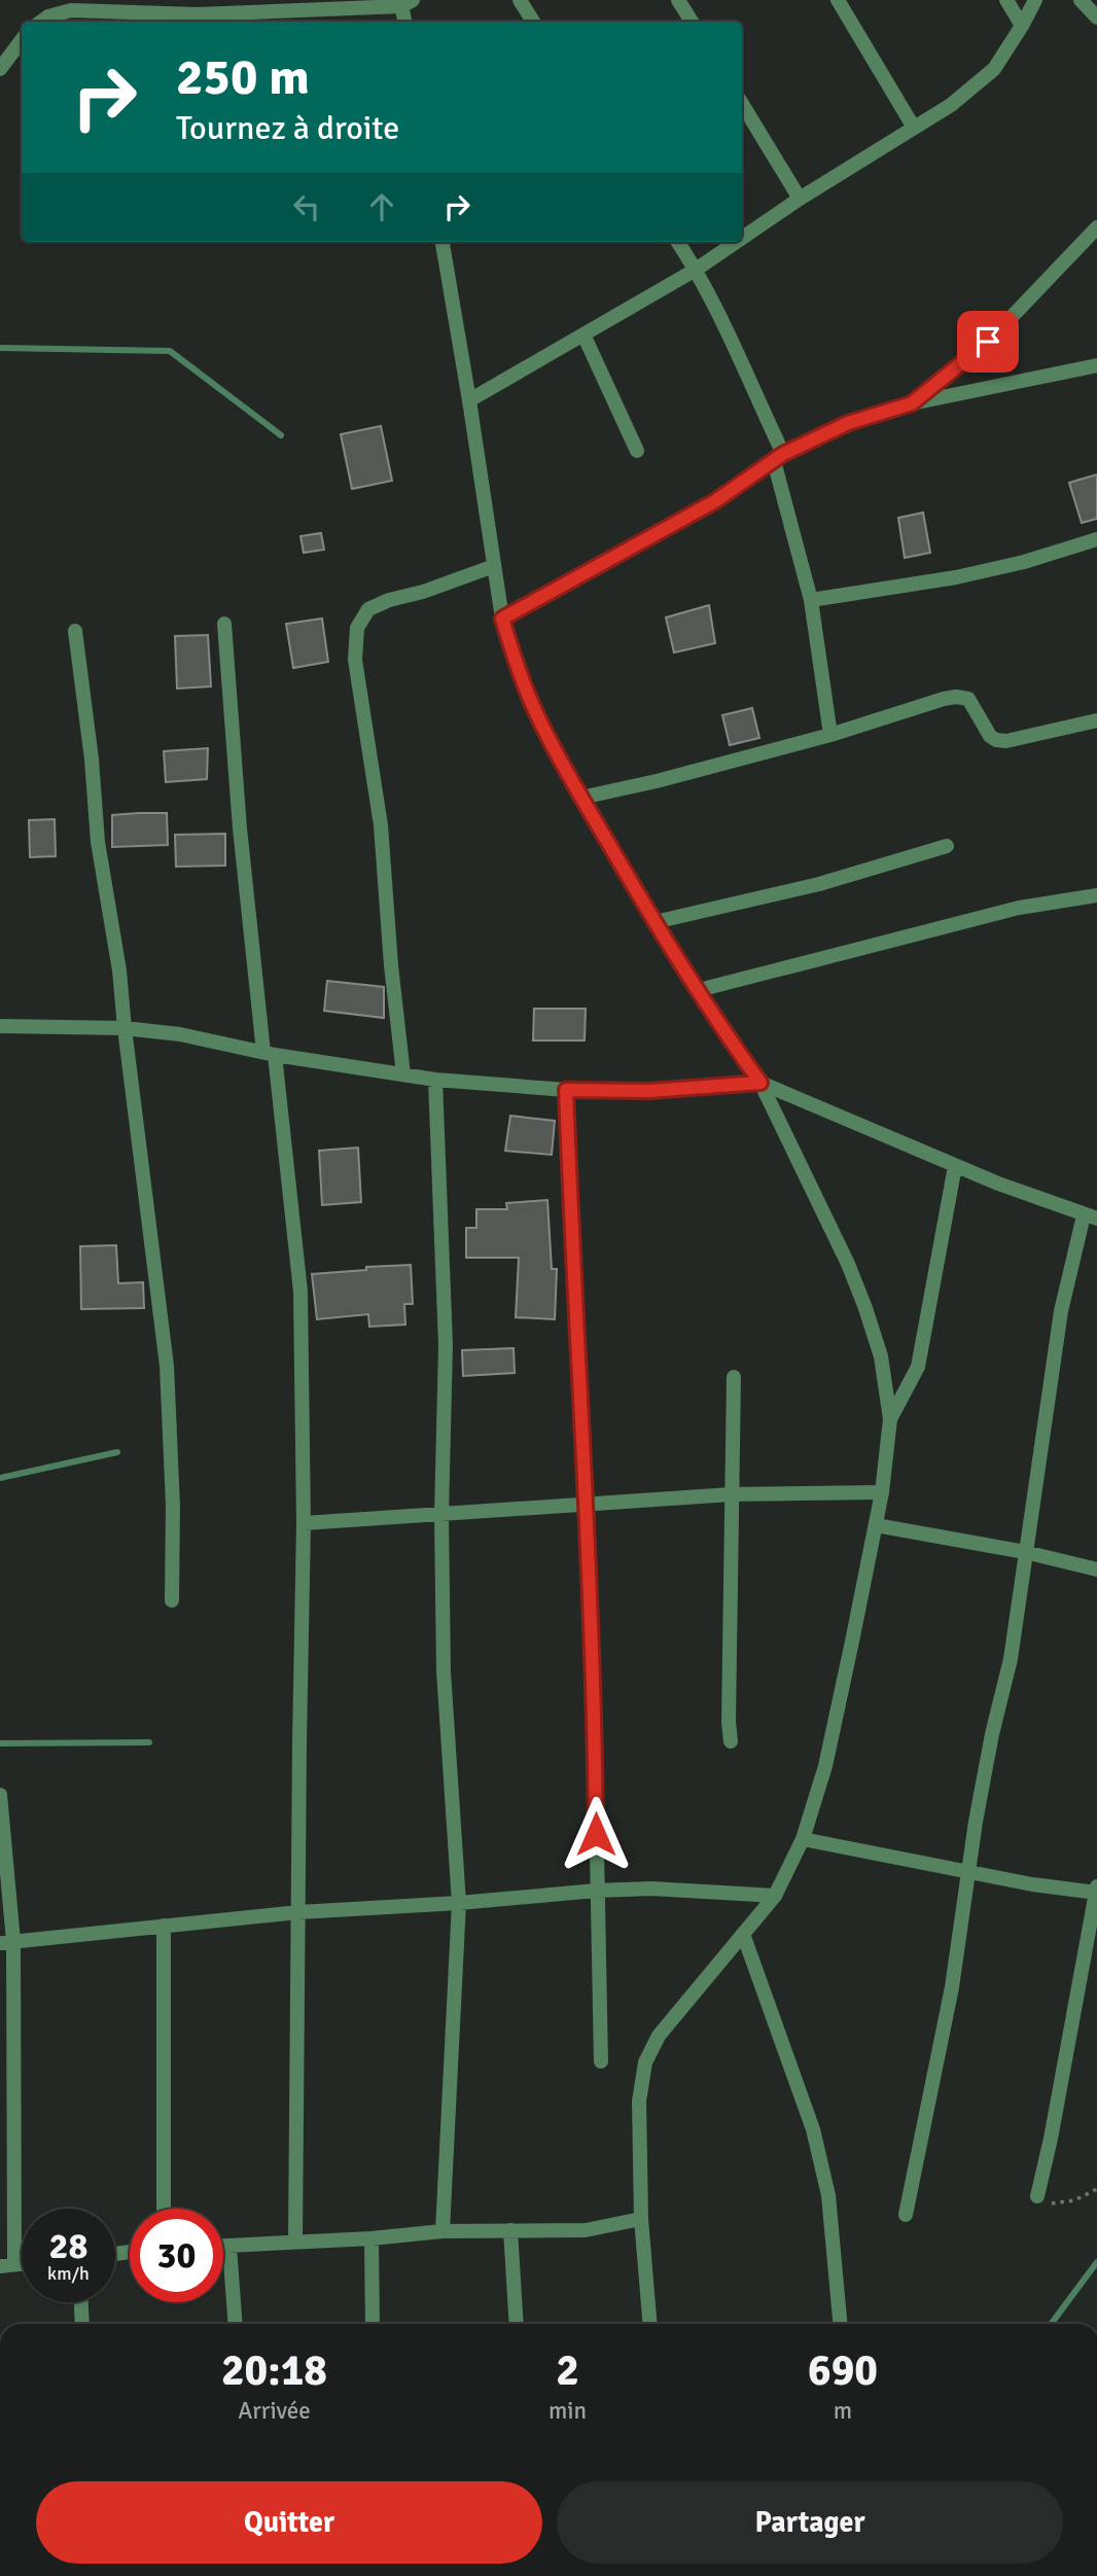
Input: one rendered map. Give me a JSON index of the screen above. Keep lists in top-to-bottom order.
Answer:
{
  "page": {
    "turn": ["250 m", "Tournez à droite"],
    "speed": "28 km/h",
    "limit": "30",
    "eta": [
      "20:18",
      "Arrivée",
      "2",
      "min",
      "690",
      "m"
    ],
    "buttons": ["Quitter", "Partager"]
  }
}
